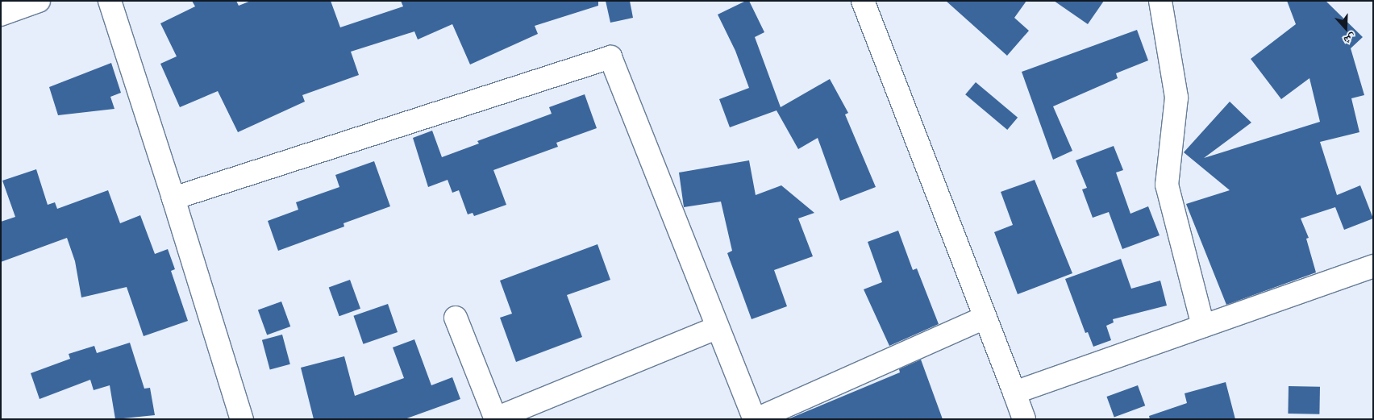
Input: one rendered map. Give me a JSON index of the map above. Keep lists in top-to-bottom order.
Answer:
{
  "north": "bottom"
}
